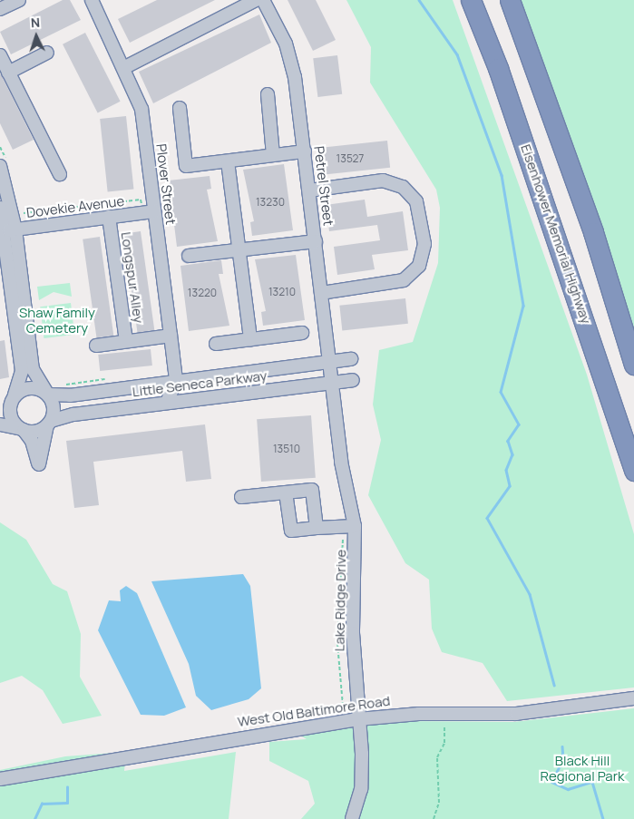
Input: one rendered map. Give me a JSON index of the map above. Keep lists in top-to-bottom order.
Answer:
{
  "streets": {
    "highway": ["Eisenhower Memorial Highway"],
    "street": [
      "Plover Street",
      "Petrel Street",
      "Dovekie Avenue",
      "Longspur Alley",
      "Little Seneca Parkway",
      "Lake Ridge Drive",
      "West Old Baltimore Road"
    ]
  },
  "crossings": [
    ["Plover Street", "Dovekie Avenue"],
    ["Plover Street", "Longspur Alley"],
    ["Plover Street", "Little Seneca Parkway"],
    ["Petrel Street", "Little Seneca Parkway"],
    ["Petrel Street", "Lake Ridge Drive"],
    ["Dovekie Avenue", "Longspur Alley"],
    ["Little Seneca Parkway", "Lake Ridge Drive"],
    ["Lake Ridge Drive", "West Old Baltimore Road"]
  ],
  "parks": ["Shaw Family Cemetery", "Black Hill Regional Park"],
  "house_numbers": [
    "13527",
    "13230",
    "13210",
    "13220",
    "13510"
  ],
  "north": "top"
}
